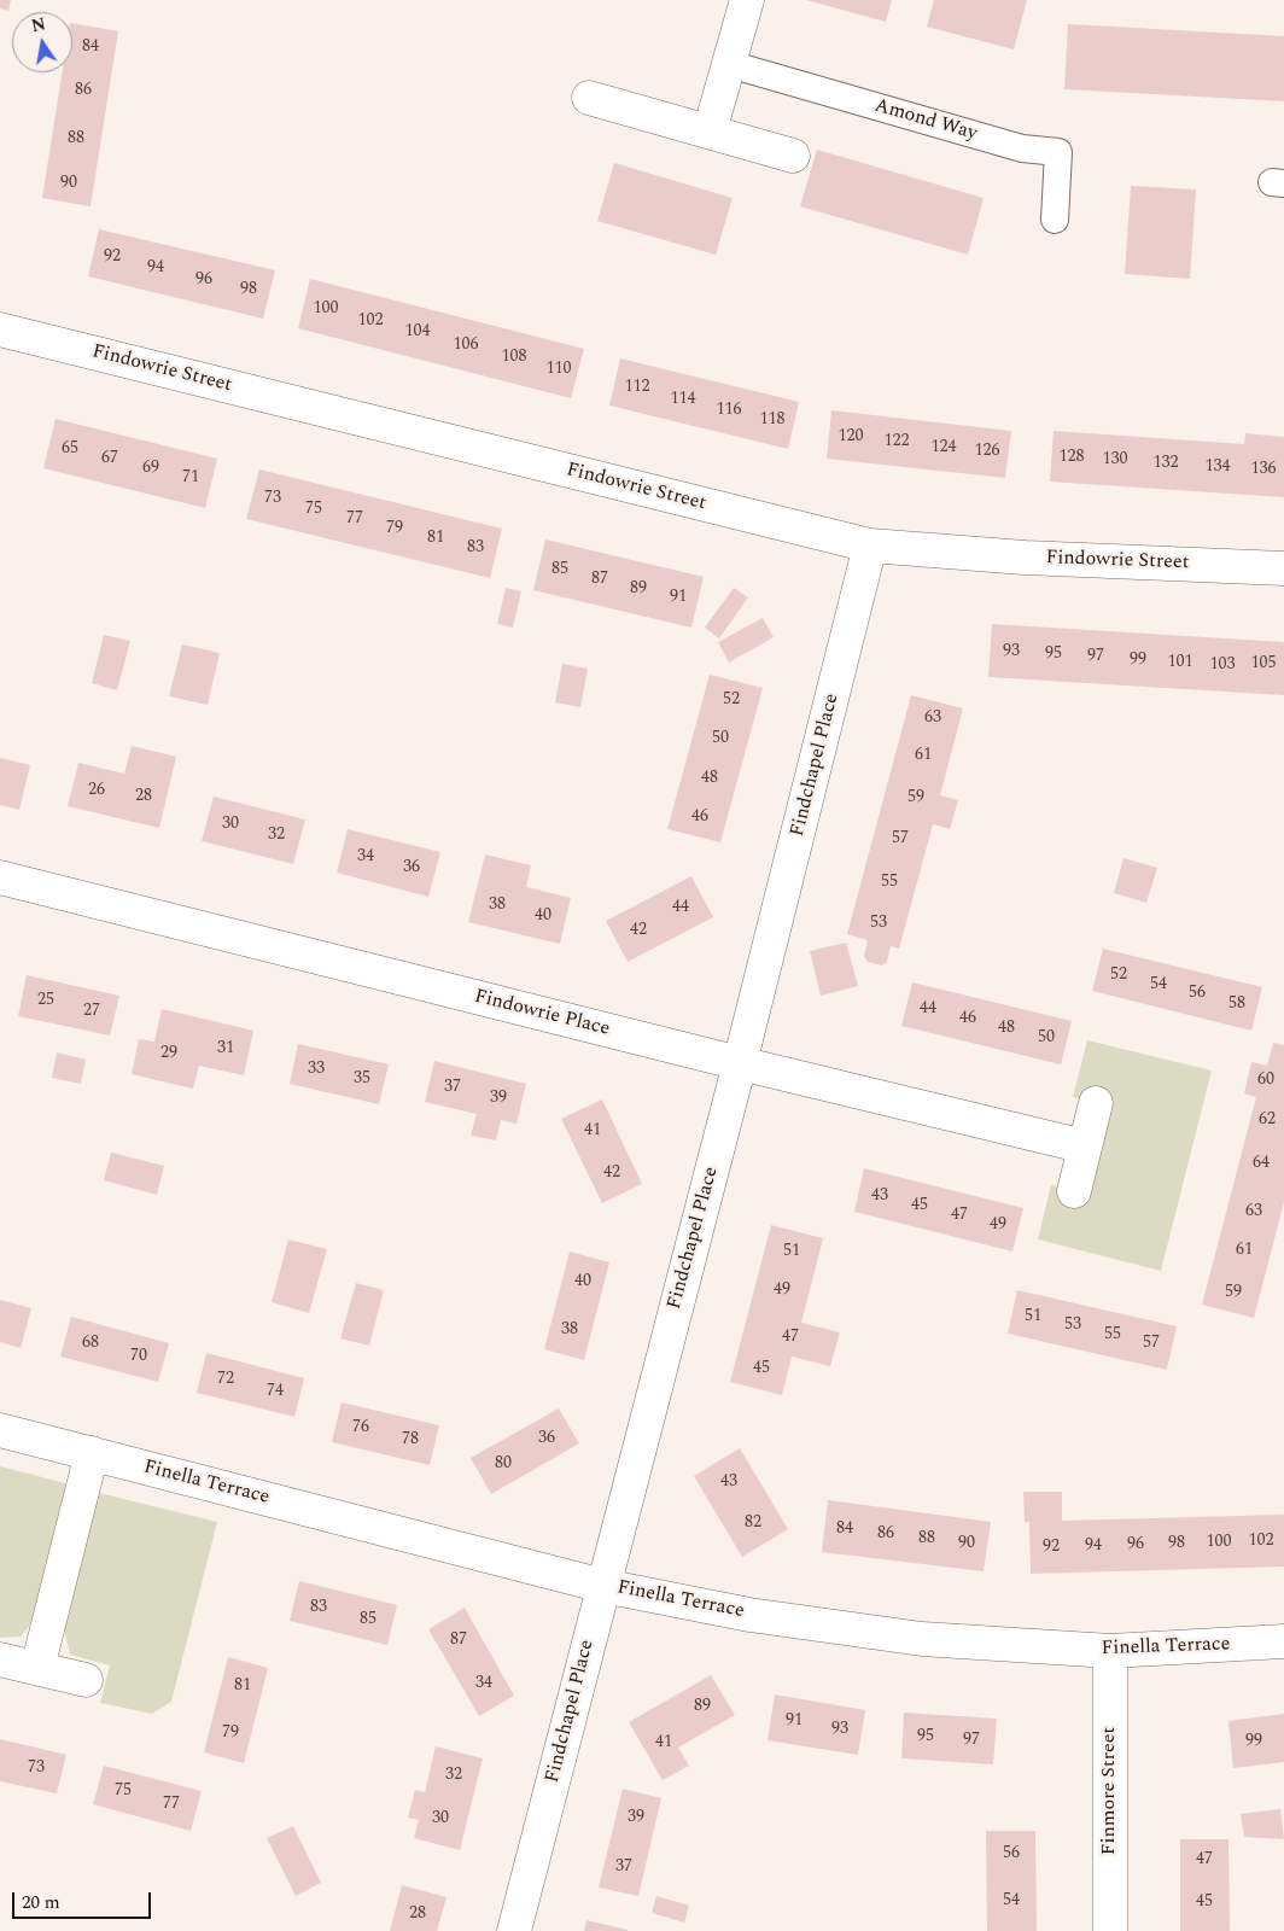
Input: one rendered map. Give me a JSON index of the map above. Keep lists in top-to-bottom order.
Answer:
{
  "streets": {
    "street": [
      "Findowrie Street",
      "Findchapel Place",
      "Findowrie Place",
      "Finella Terrace",
      "Finmore Street"
    ],
    "lane": ["Amond Way"]
  },
  "crossings": [
    ["Findowrie Street", "Findchapel Place"],
    ["Findchapel Place", "Findowrie Place"],
    ["Findchapel Place", "Finella Terrace"],
    ["Finella Terrace", "Finmore Street"]
  ],
  "house_numbers": [
    "84",
    "86",
    "88",
    "90",
    "92",
    "94",
    "96",
    "98",
    "100",
    "102",
    "104",
    "106",
    "108",
    "110",
    "112",
    "114",
    "116",
    "118",
    "120",
    "122",
    "124",
    "65",
    "126",
    "128",
    "67",
    "130",
    "132",
    "134",
    "69",
    "136",
    "71",
    "73",
    "75",
    "77",
    "79",
    "81",
    "83",
    "85",
    "87",
    "89",
    "91",
    "93",
    "95",
    "97",
    "99",
    "101",
    "105",
    "103",
    "52",
    "63",
    "50",
    "61",
    "48",
    "26",
    "28",
    "59",
    "46",
    "30",
    "32",
    "57",
    "34",
    "36",
    "55",
    "38",
    "44",
    "40",
    "53",
    "42",
    "52",
    "54",
    "56",
    "25",
    "58",
    "44",
    "27",
    "46",
    "48",
    "50",
    "31",
    "29",
    "33",
    "35",
    "60",
    "37",
    "39",
    "62",
    "41",
    "64",
    "42",
    "43",
    "45",
    "63",
    "47",
    "49",
    "61",
    "51",
    "40",
    "49",
    "59",
    "51",
    "53",
    "38",
    "55",
    "47",
    "68",
    "57",
    "70",
    "45",
    "72",
    "74",
    "76",
    "36",
    "78",
    "80",
    "43",
    "82",
    "84",
    "86",
    "88",
    "102",
    "100",
    "90",
    "98",
    "96",
    "94",
    "92",
    "83",
    "85",
    "87",
    "34",
    "81",
    "89",
    "91",
    "93",
    "79",
    "95",
    "97",
    "99",
    "41",
    "73",
    "32",
    "75",
    "77",
    "39",
    "30",
    "56",
    "47",
    "37",
    "54",
    "45",
    "28"
  ],
  "scale_bar": "20 m",
  "north": "top"
}
